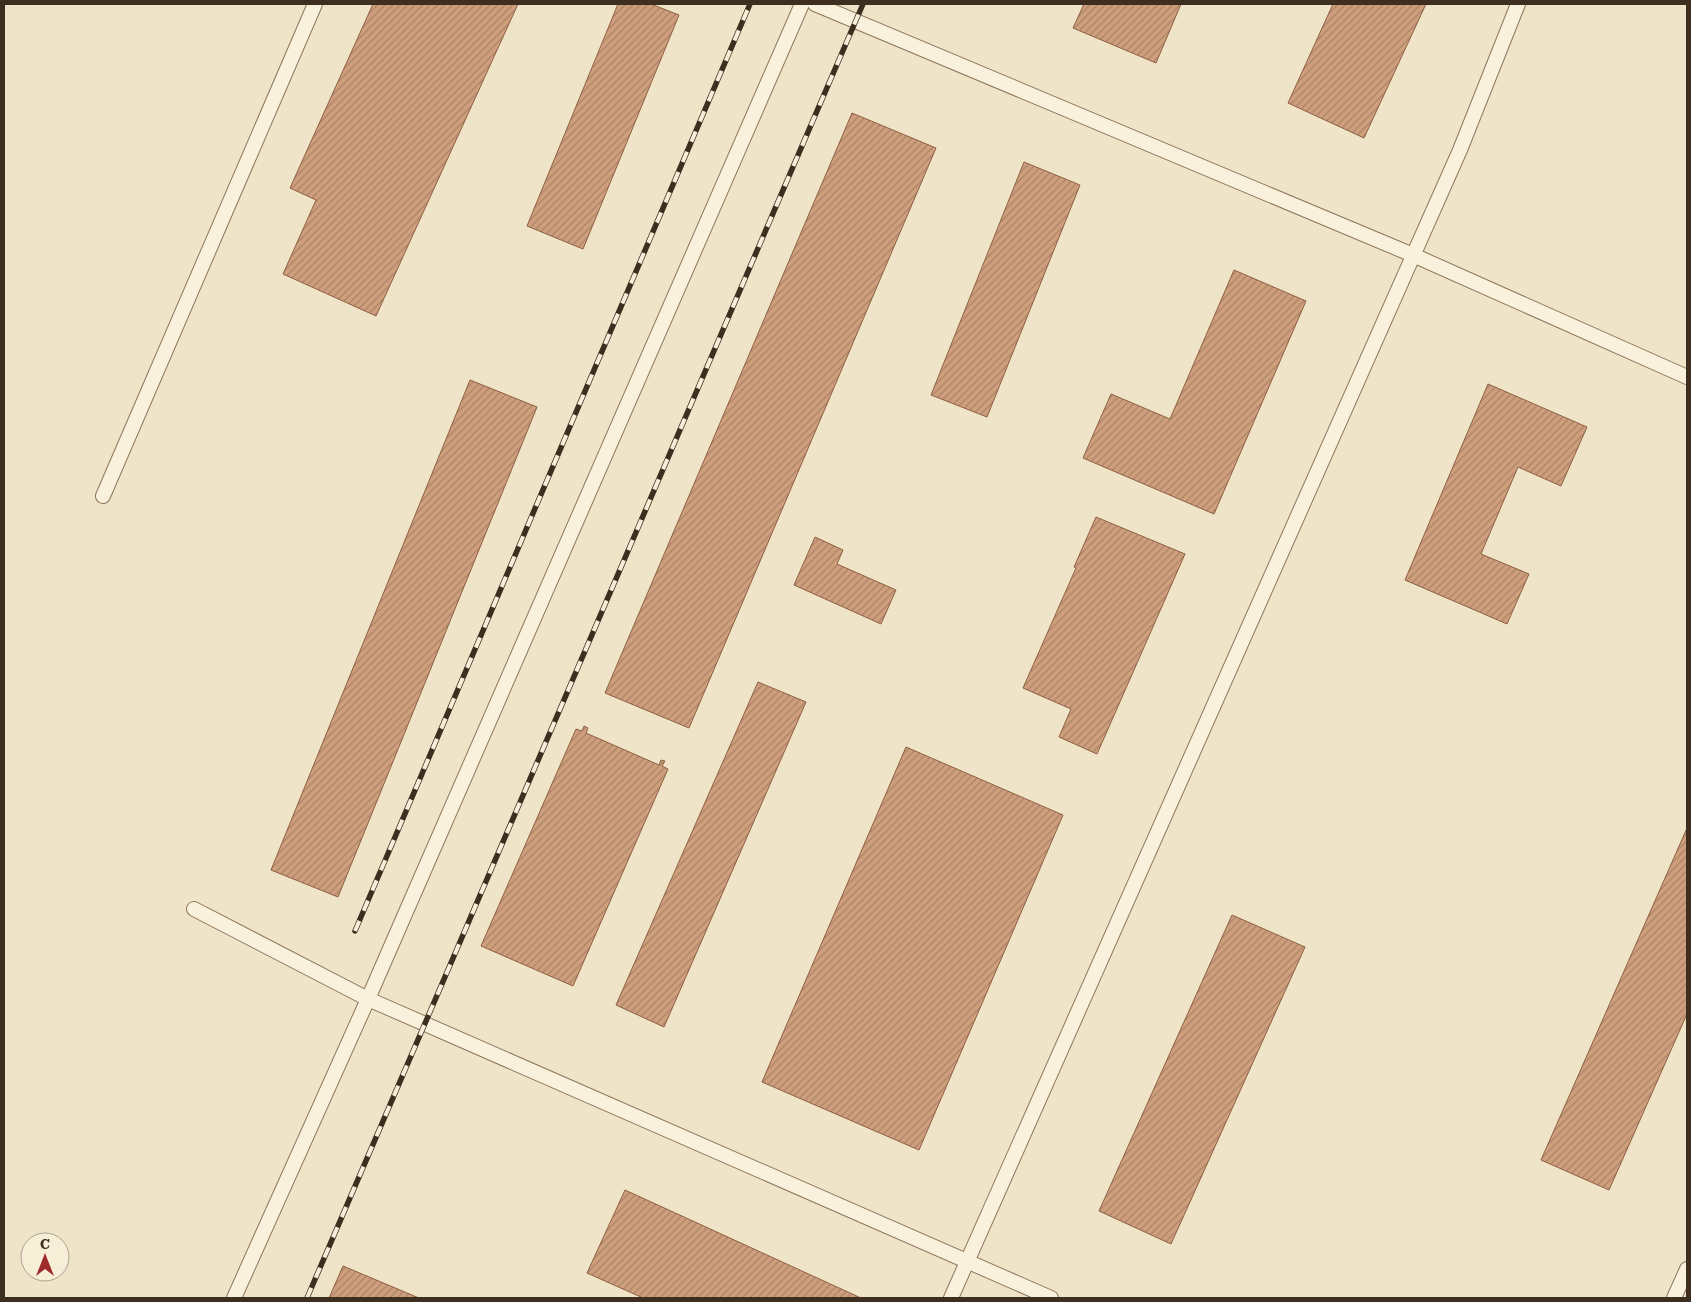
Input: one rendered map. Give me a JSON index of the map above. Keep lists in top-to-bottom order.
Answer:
{
  "north": "top"
}
